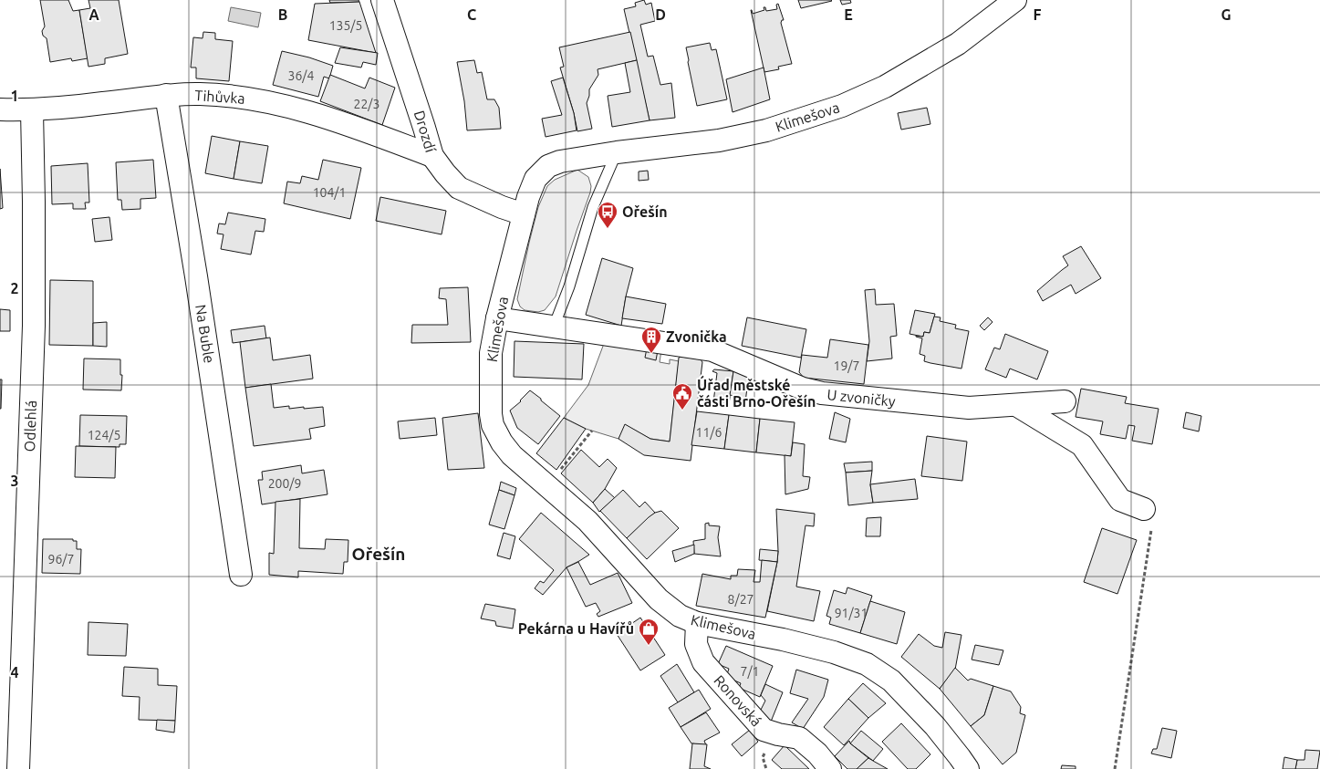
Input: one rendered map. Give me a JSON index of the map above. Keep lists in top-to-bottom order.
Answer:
{
  "streets": {
    "street": [
      "Tihůvka",
      "Klimešova",
      "Drozdí",
      "Na Buble",
      "U zvoničky",
      "Odlehlá",
      "Ronovská"
    ]
  },
  "crossings": [
    ["Tihůvka", "Drozdí"],
    ["Tihůvka", "Na Buble"],
    ["Tihůvka", "Odlehlá"],
    ["Klimešova", "Drozdí"],
    ["Klimešova", "U zvoničky"],
    ["Klimešova", "Ronovská"]
  ],
  "districts": ["Ořešín"],
  "places": {
    "bus stop": ["Ořešín"],
    "building": ["Zvonička"],
    "public building": ["Úřad městské části Brno-Ořešín"],
    "shop": ["Pekárna u Havířů"]
  },
  "house_numbers": [
    "135/5",
    "36/4",
    "22/3",
    "104/1",
    "19/7",
    "11/6",
    "124/5",
    "200/9",
    "96/7",
    "8/27",
    "91/31",
    "7/1"
  ],
  "grid": {
    "columns": [
      "A",
      "B",
      "C",
      "D",
      "E",
      "F",
      "G"
    ],
    "rows": [
      "1",
      "2",
      "3",
      "4"
    ]
  }
}
